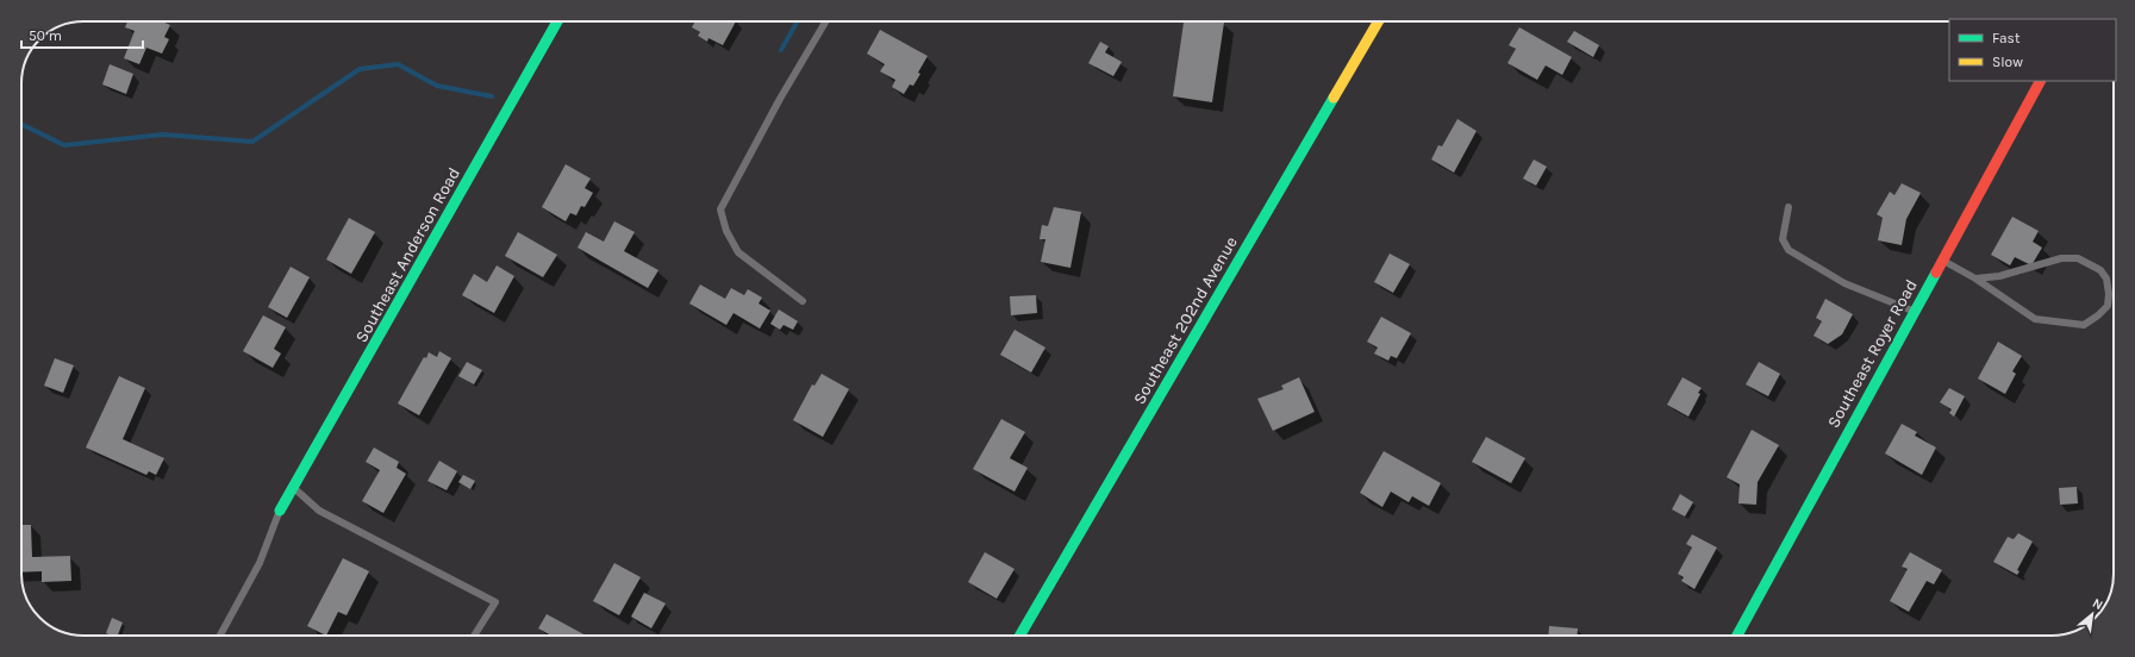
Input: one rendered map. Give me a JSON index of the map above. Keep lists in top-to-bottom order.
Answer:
{
  "streets": {
    "street": ["Southeast Anderson Road", "Southeast 202nd Avenue", "Southeast Royer Road"]
  },
  "legend": ["Fast", "Slow"],
  "scale_bar": "50 m",
  "north": "top right"
}
